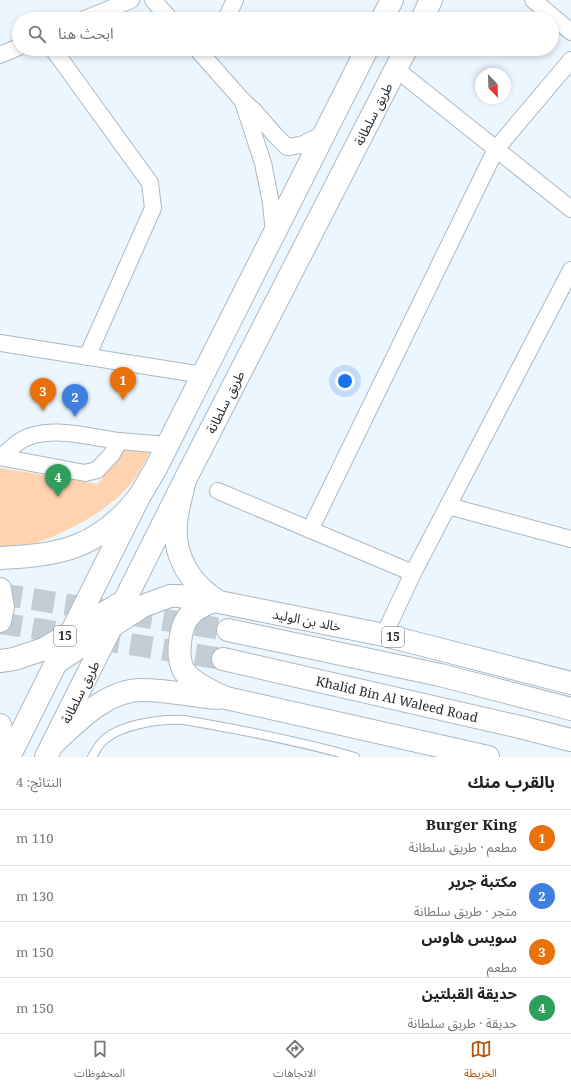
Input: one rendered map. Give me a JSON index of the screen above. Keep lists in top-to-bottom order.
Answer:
{
  "streets": {
    "main road": [
      "طريق سلطانة",
      "خالد بن الوليد",
      "15",
      "Khalid Bin Al Waleed Road"
    ]
  },
  "crossings": [
    ["طريق سلطانة", "خالد بن الوليد"],
    ["طريق سلطانة", "15"]
  ],
  "north": "bottom right",
  "page": {
    "search": "ابحث هنا",
    "pins": [
      "1",
      "3",
      "2",
      "4"
    ],
    "heading": ["بالقرب منك", "النتائج: 4"],
    "list": [
      {
        "mark": "1",
        "name": "Burger King",
        "note": "مطعم · طريق سلطانة",
        "value": "110 m"
      },
      {
        "mark": "2",
        "name": "مكتبة جرير",
        "note": "متجر · طريق سلطانة",
        "value": "130 m"
      },
      {
        "mark": "3",
        "name": "سويس هاوس",
        "note": "مطعم",
        "value": "150 m"
      },
      {
        "mark": "4",
        "name": "حدیقة القبلتین",
        "note": "حديقة · طريق سلطانة",
        "value": "150 m"
      }
    ],
    "nav": ["الخريطة", "الاتجاهات", "المحفوظات"]
  }
}
